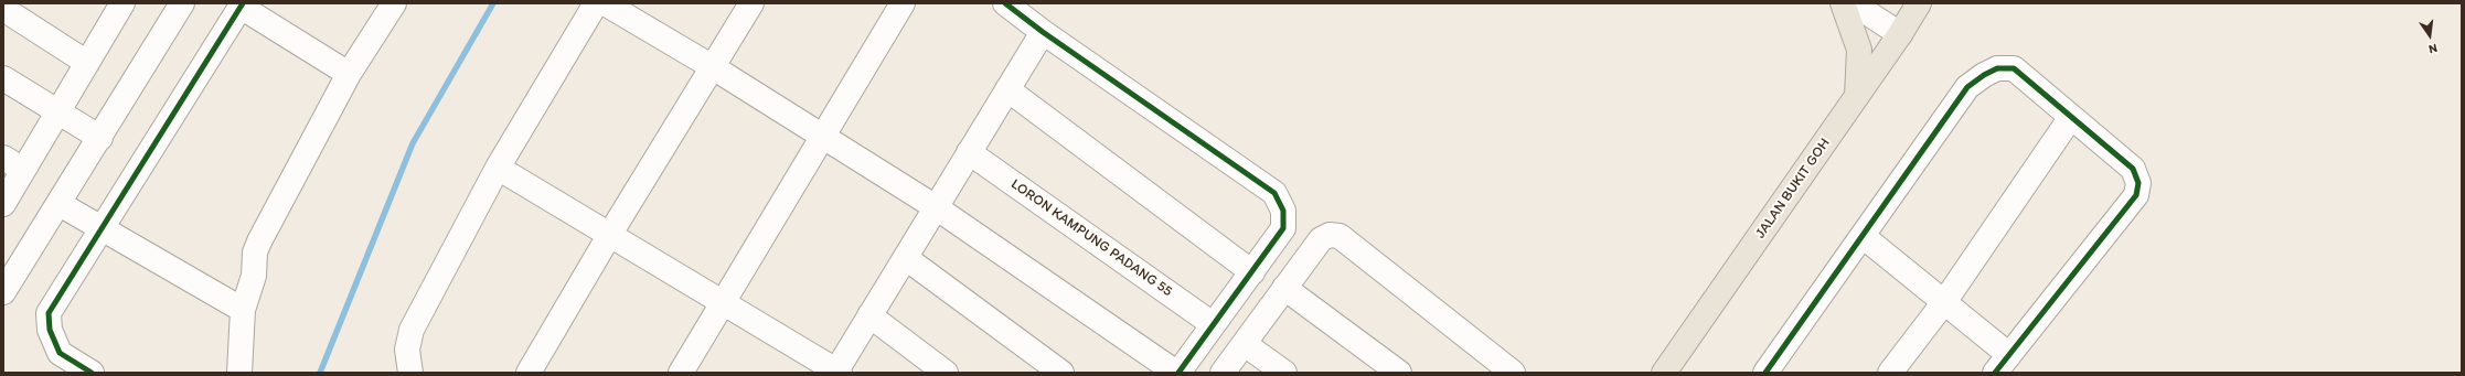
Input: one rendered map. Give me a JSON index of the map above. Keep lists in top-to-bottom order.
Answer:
{
  "streets": {
    "main road": ["JALAN BUKIT GOH"],
    "street": ["LORON KAMPUNG PADANG 55"]
  },
  "north": "bottom"
}
